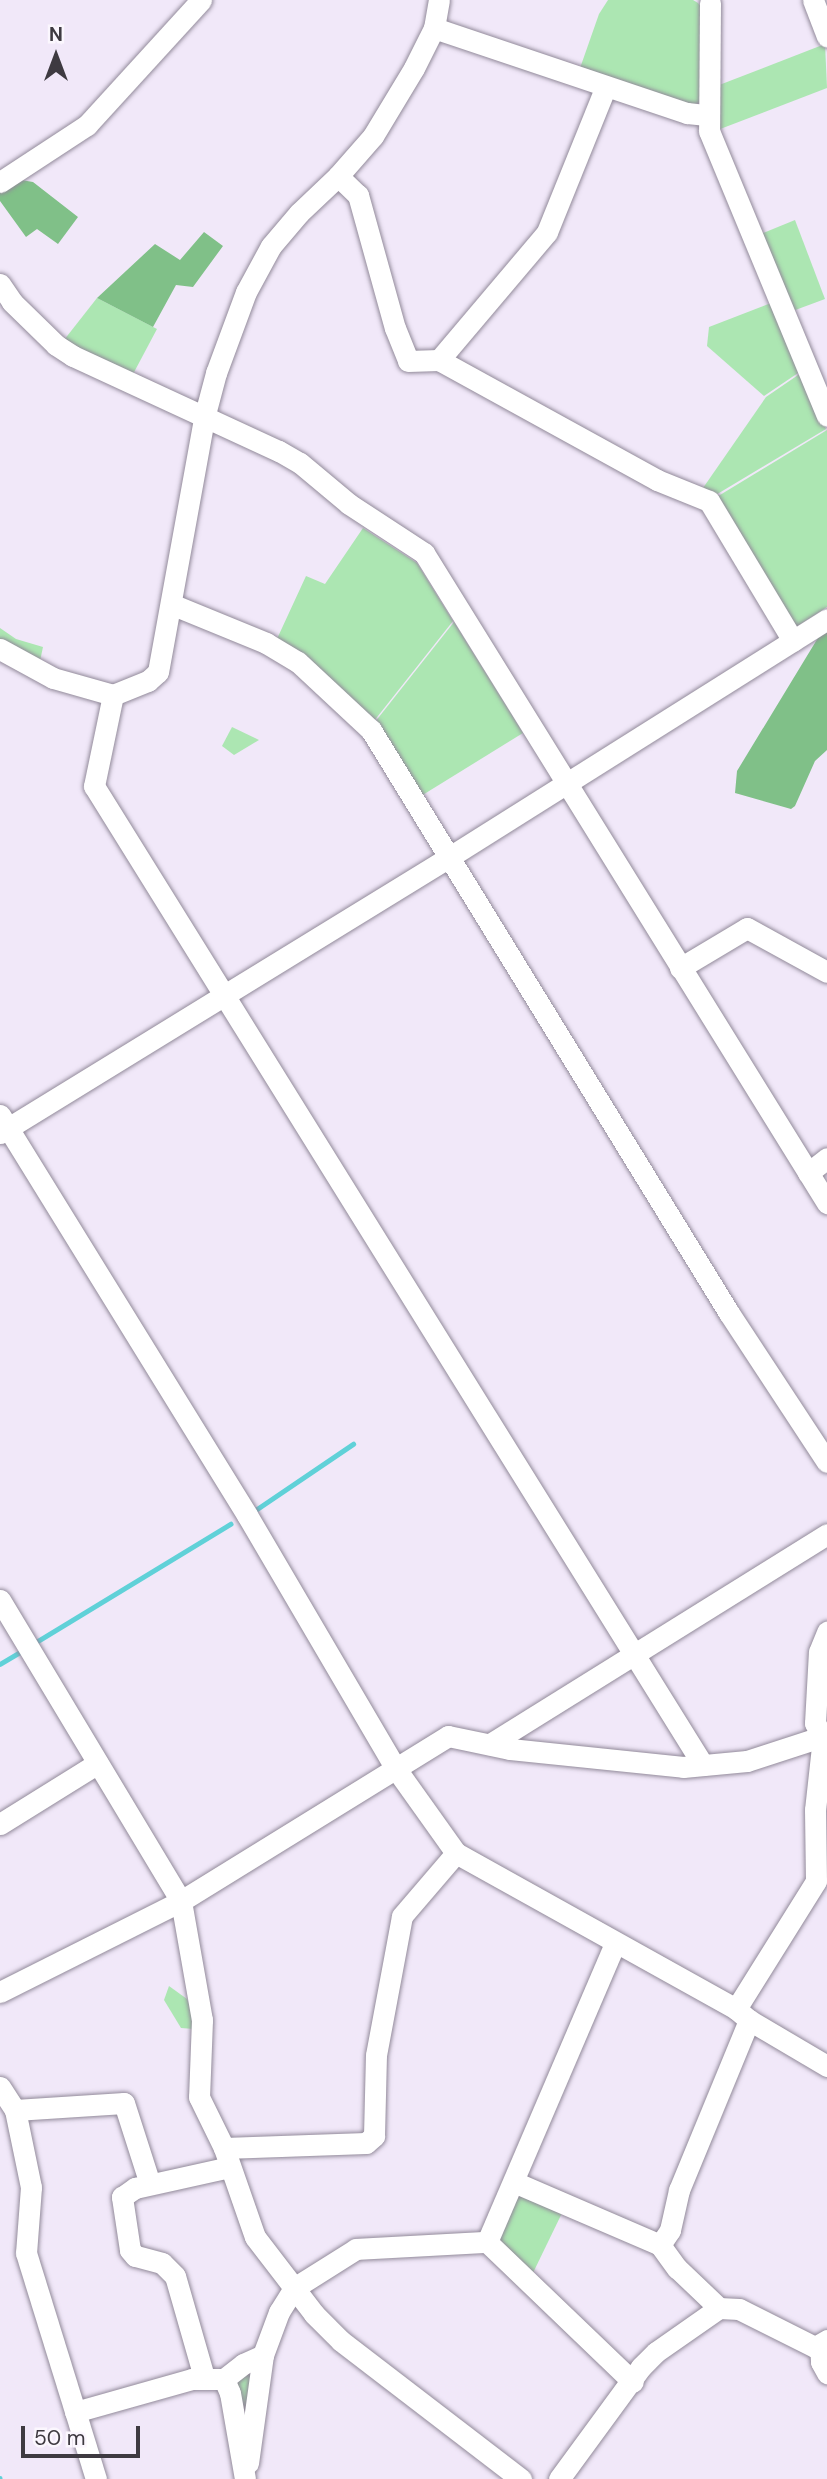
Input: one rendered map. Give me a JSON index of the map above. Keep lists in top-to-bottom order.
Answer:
{
  "scale_bar": "50 m",
  "north": "top"
}
